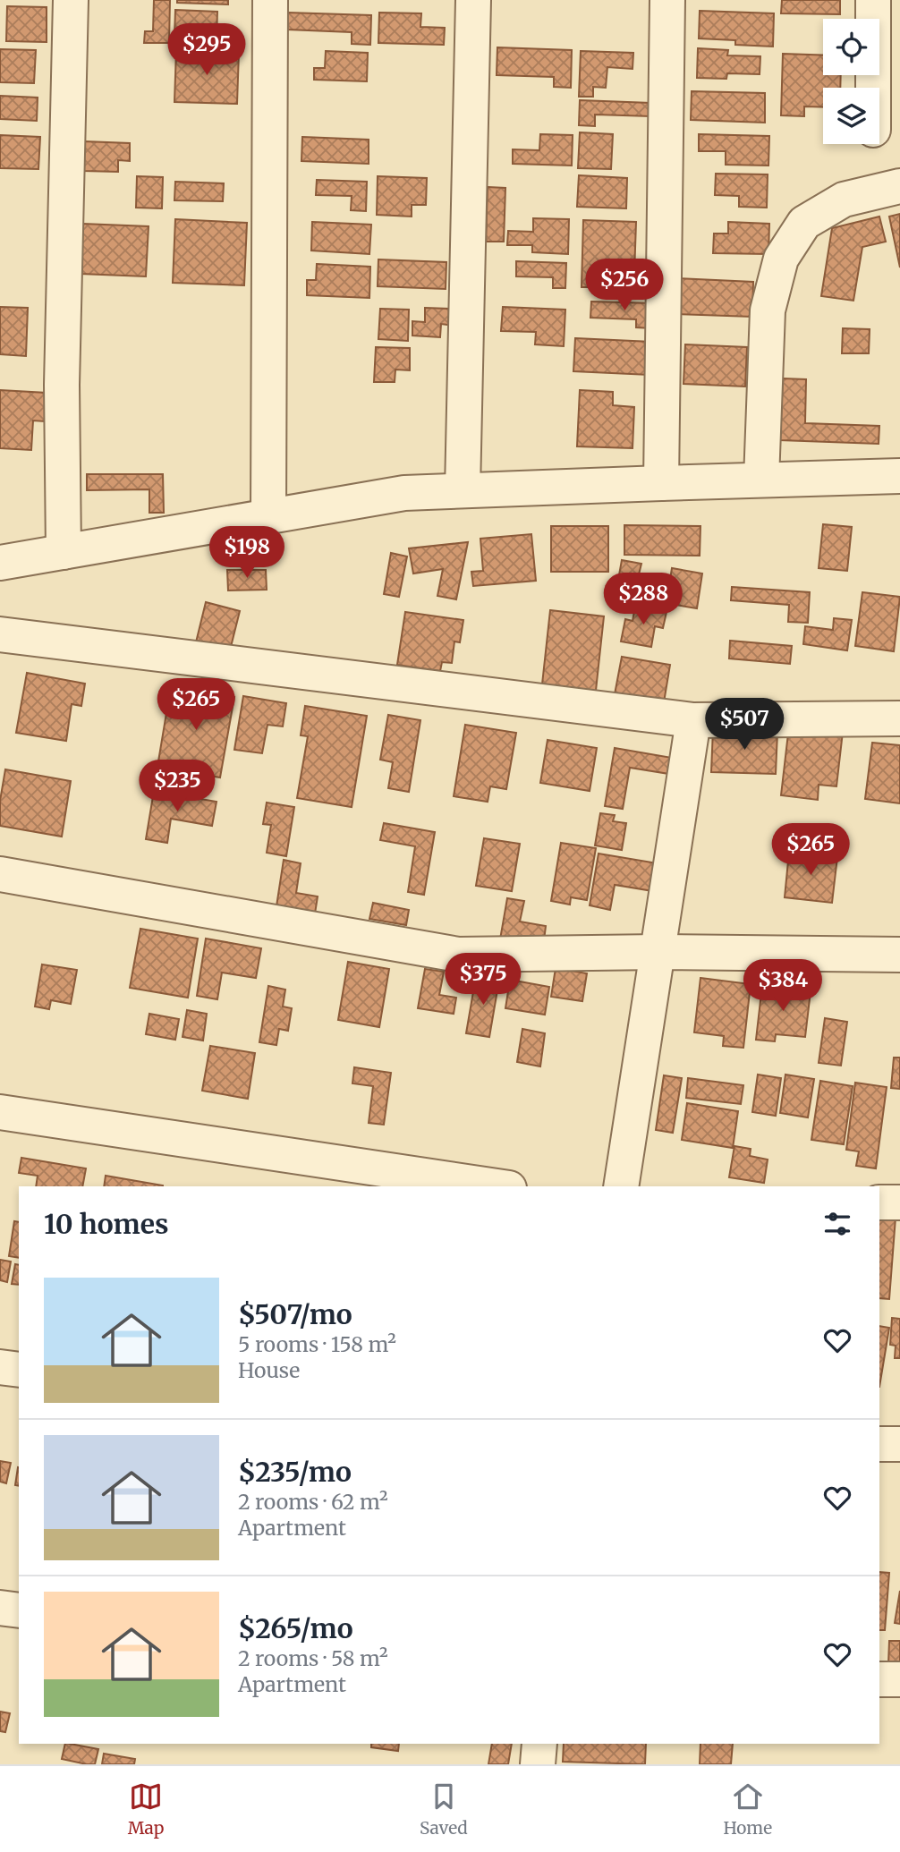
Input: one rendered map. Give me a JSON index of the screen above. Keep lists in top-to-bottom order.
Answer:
{
  "page": {
    "price": [
      "$295",
      "$256",
      "$198",
      "$288",
      "$265",
      "$507",
      "$235",
      "$265",
      "$375",
      "$384"
    ],
    "heading": "10 homes",
    "list": [
      {
        "name": "$507/mo",
        "note": "5 rooms · 158 m² · House"
      },
      {
        "name": "$235/mo",
        "note": "2 rooms · 62 m² · Apartment"
      },
      {
        "name": "$265/mo",
        "note": "2 rooms · 58 m² · Apartment"
      }
    ],
    "tabs": ["Map", "Saved", "Home"]
  }
}
